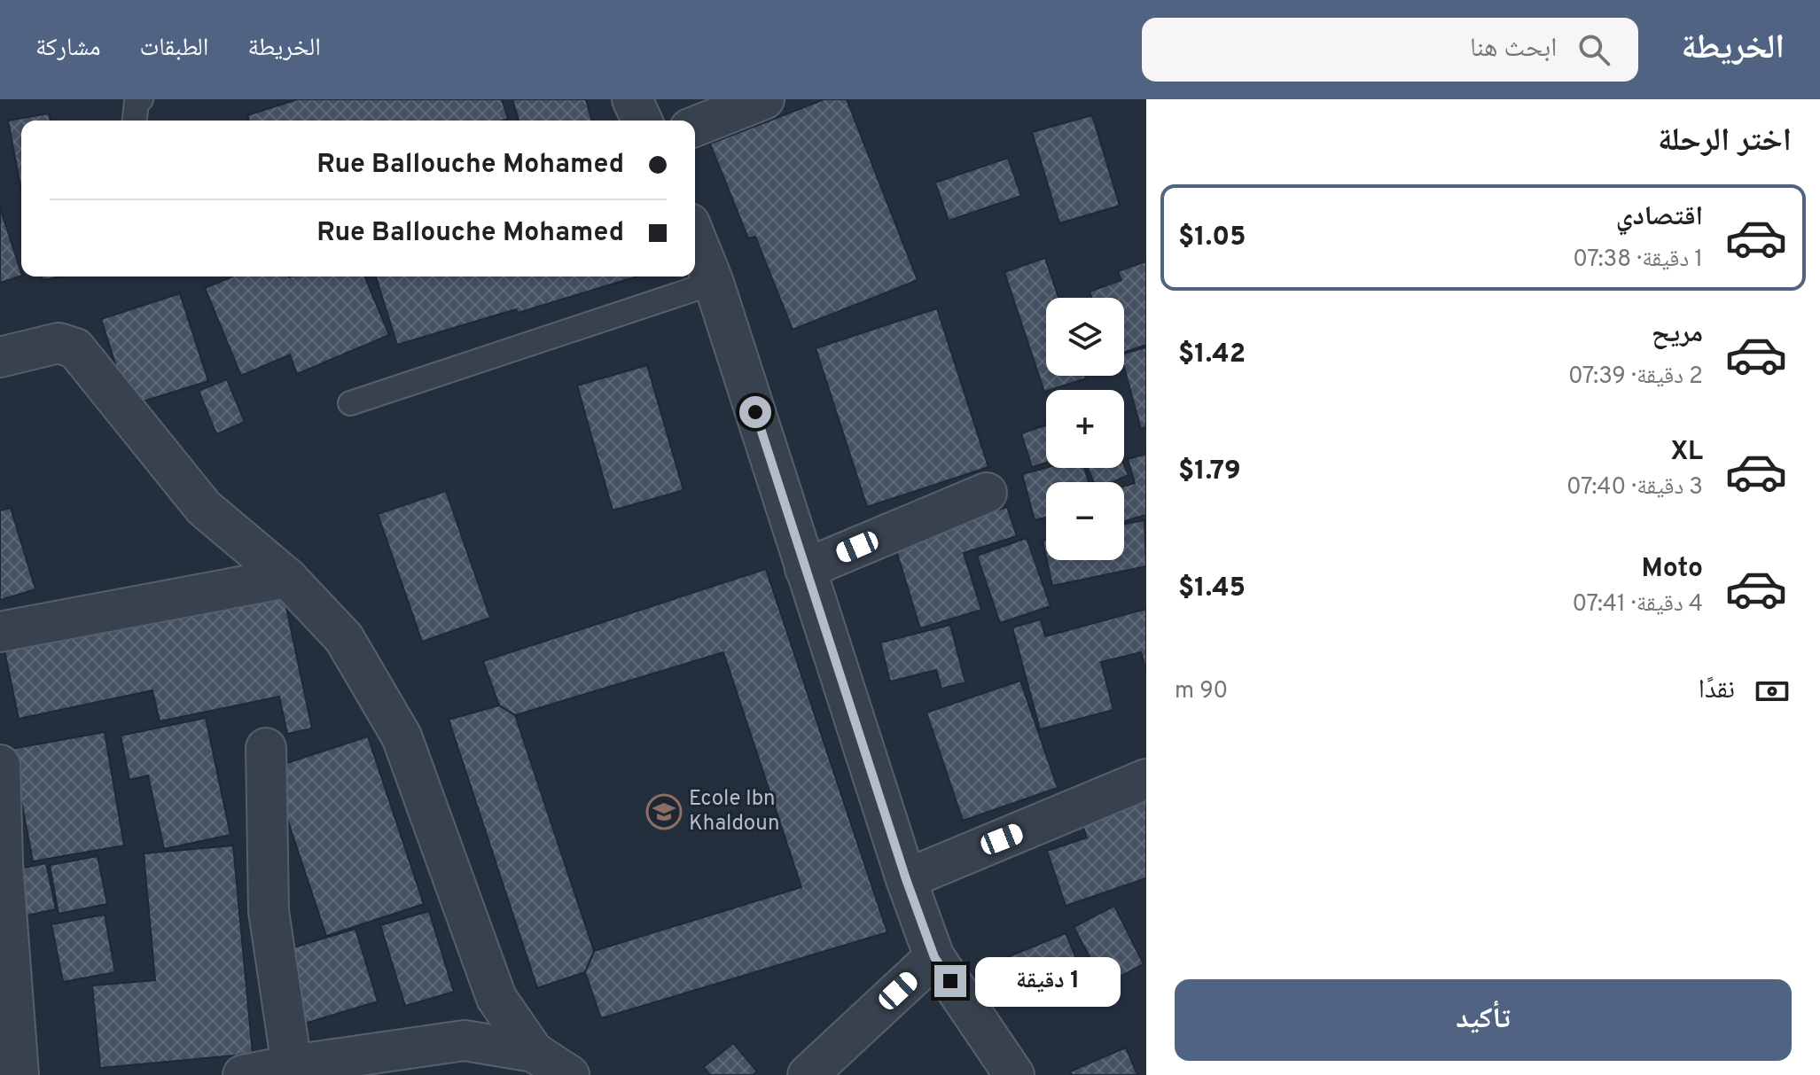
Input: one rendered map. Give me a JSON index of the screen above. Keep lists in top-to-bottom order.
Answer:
{
  "places": {
    "school or university": ["Ecole Ibn Khaldoun"]
  },
  "page": {
    "header": "الخريطة",
    "search": "ابحث هنا",
    "nav": ["الخريطة", "الطبقات", "مشاركة"],
    "heading": "اختر الرحلة",
    "banner": ["Rue Ballouche Mohamed", "Rue Ballouche Mohamed"],
    "list": [
      {
        "name": "اقتصادي",
        "note": "1 دقيقة · 07:38",
        "value": "$1.05"
      },
      {
        "name": "مريح",
        "note": "2 دقيقة · 07:39",
        "value": "$1.42"
      },
      {
        "name": "XL",
        "note": "3 دقيقة · 07:40",
        "value": "$1.79"
      },
      {
        "name": "Moto",
        "note": "4 دقيقة · 07:41",
        "value": "$1.45"
      }
    ],
    "map_buttons": ["+", "−"],
    "pay": ["نقدًا", "90 m"],
    "bubble": "1 دقيقة",
    "buttons": "تأكيد"
  }
}
